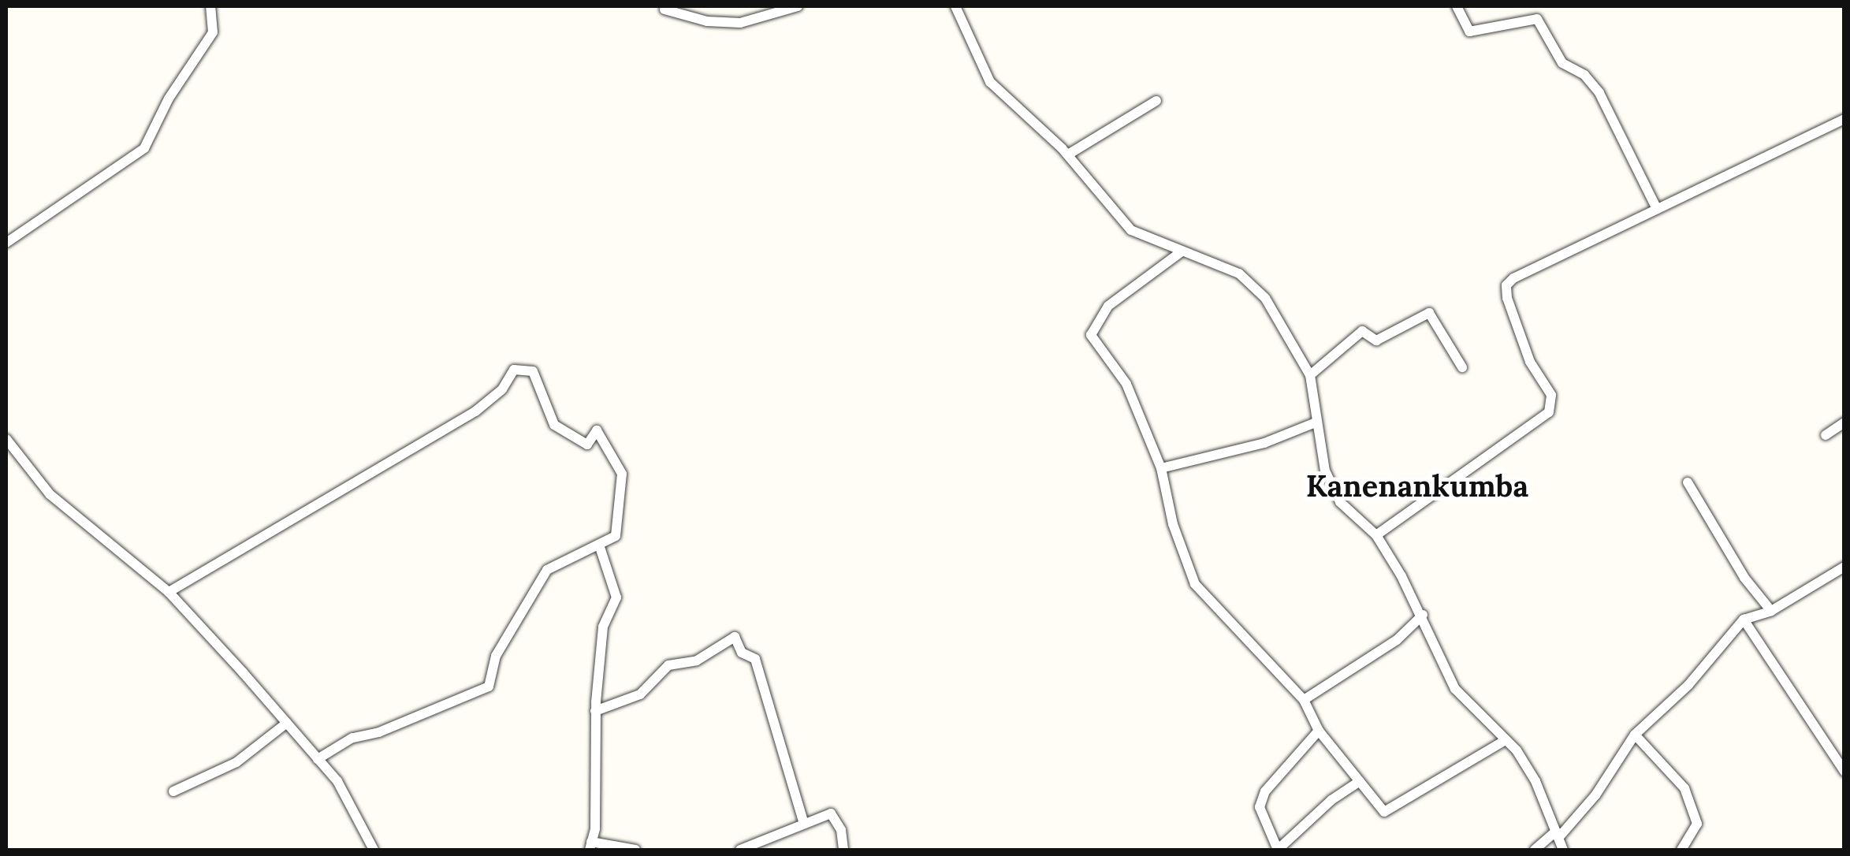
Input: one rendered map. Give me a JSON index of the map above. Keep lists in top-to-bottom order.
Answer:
{
  "districts": ["Kanenankumba"]
}
